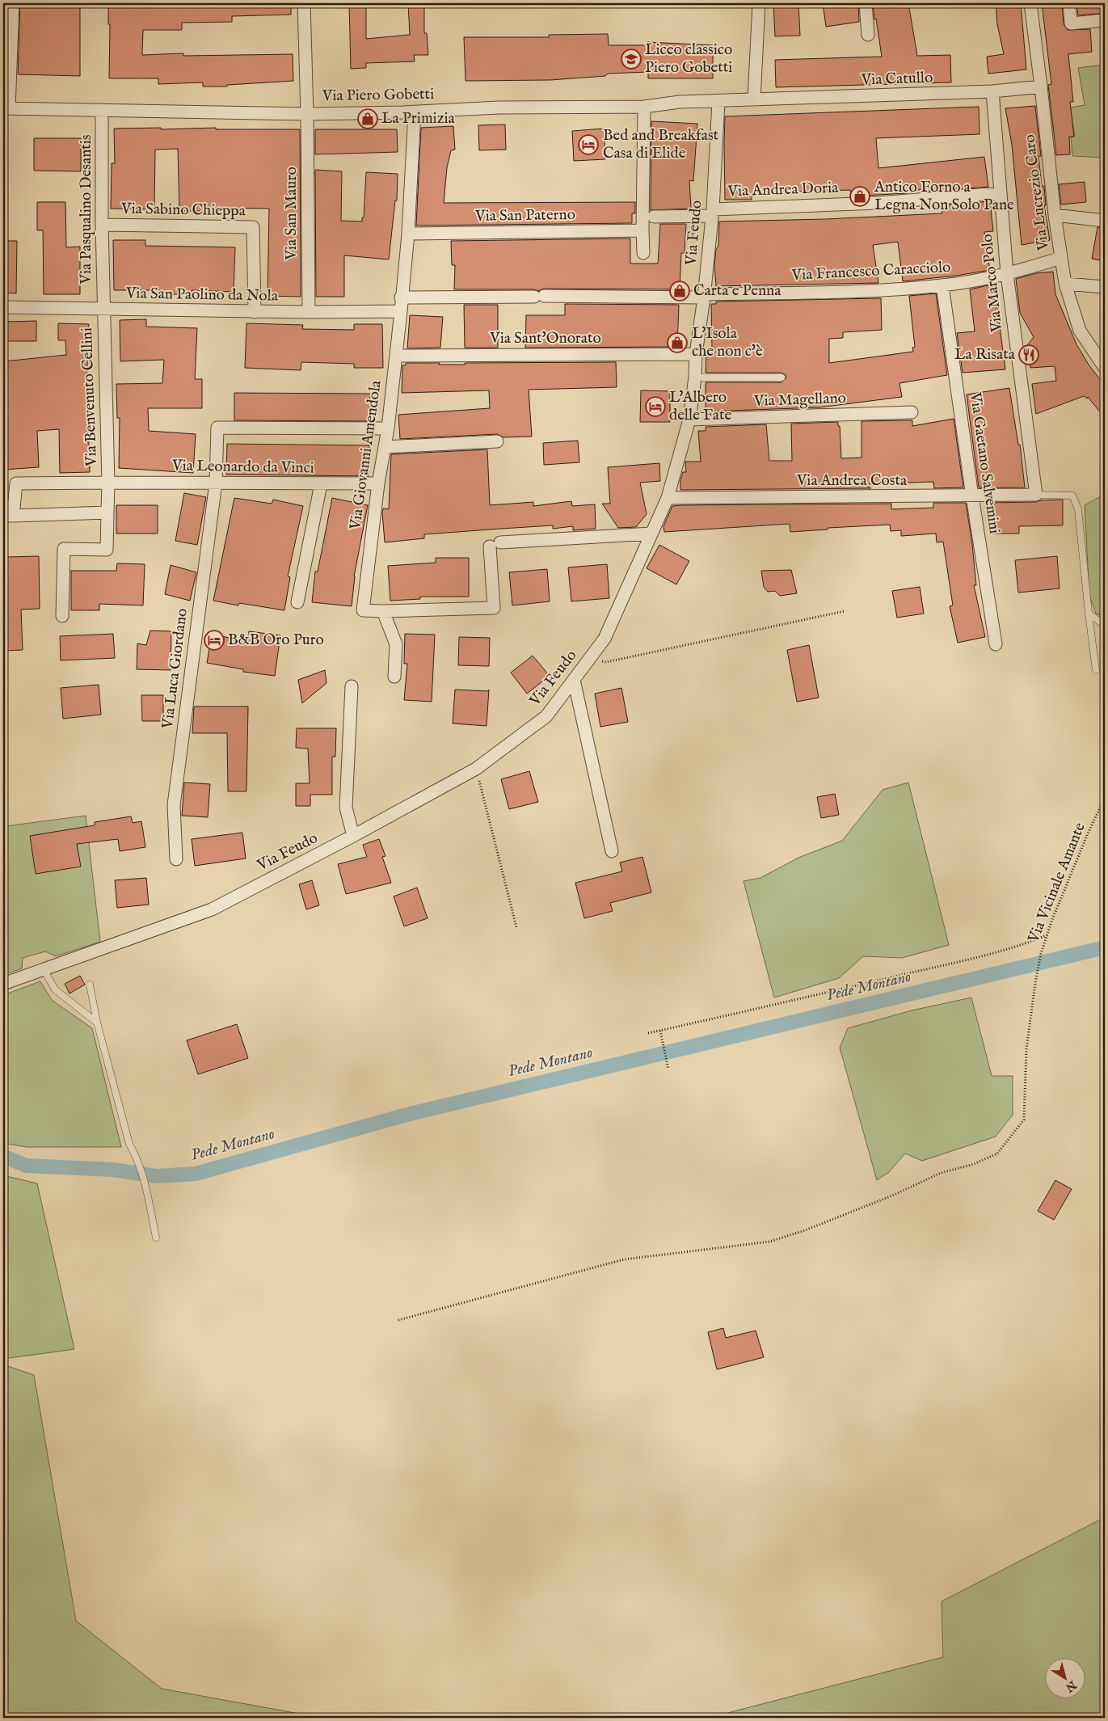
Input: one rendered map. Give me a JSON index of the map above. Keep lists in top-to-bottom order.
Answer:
{
  "streets": {
    "street": [
      "Via Catullo",
      "Via Piero Gobetti",
      "Via Andrea Doria",
      "Via Lucrezio Caro",
      "Via Pasqualino Desantis",
      "Via Sabino Chieppa",
      "Via San Mauro",
      "Via San Paterno",
      "Via Feudo",
      "Via Francesco Caracciolo",
      "Via Marco Polo",
      "Via San Paolino da Nola",
      "Via Sant'Onorato",
      "Via Benvenuto Cellini",
      "Via Magellano",
      "Via Giovanni Amendola",
      "Via Gaetano Salvemini",
      "Via Leonardo da Vinci",
      "Via Andrea Costa",
      "Via Luca Giordano"
    ],
    "path": ["Via Vicinale Amante"]
  },
  "crossings": [
    ["Via Catullo", "Via Piero Gobetti"],
    ["Via Catullo", "Via Lucrezio Caro"],
    ["Via Catullo", "Via Marco Polo"],
    ["Via Piero Gobetti", "Via Pasqualino Desantis"],
    ["Via Piero Gobetti", "Via San Mauro"],
    ["Via Piero Gobetti", "Via Feudo"],
    ["Via Piero Gobetti", "Via Giovanni Amendola"],
    ["Via Andrea Doria", "Via Feudo"],
    ["Via Andrea Doria", "Via Marco Polo"],
    ["Via Lucrezio Caro", "Via Francesco Caracciolo"],
    ["Via Pasqualino Desantis", "Via Sabino Chieppa"],
    ["Via Pasqualino Desantis", "Via San Paolino da Nola"],
    ["Via Pasqualino Desantis", "Via Benvenuto Cellini"],
    ["Via Sabino Chieppa", "Via San Paolino da Nola"],
    ["Via San Mauro", "Via San Paolino da Nola"],
    ["Via San Paterno", "Via Giovanni Amendola"],
    ["Via Feudo", "Via Francesco Caracciolo"],
    ["Via Feudo", "Via Sant'Onorato"],
    ["Via Feudo", "Via Magellano"],
    ["Via Feudo", "Via Giovanni Amendola"],
    ["Via Feudo", "Via Andrea Costa"],
    ["Via Francesco Caracciolo", "Via Marco Polo"],
    ["Via Francesco Caracciolo", "Via Giovanni Amendola"],
    ["Via Francesco Caracciolo", "Via Gaetano Salvemini"],
    ["Via Marco Polo", "Via Andrea Costa"],
    ["Via San Paolino da Nola", "Via Benvenuto Cellini"],
    ["Via San Paolino da Nola", "Via Giovanni Amendola"],
    ["Via Sant'Onorato", "Via Giovanni Amendola"],
    ["Via Benvenuto Cellini", "Via Leonardo da Vinci"],
    ["Via Giovanni Amendola", "Via Leonardo da Vinci"],
    ["Via Giovanni Amendola", "Via Luca Giordano"],
    ["Via Gaetano Salvemini", "Via Andrea Costa"],
    ["Via Leonardo da Vinci", "Via Luca Giordano"]
  ],
  "water": ["Pede Montano"],
  "places": {
    "school or university": ["Liceo classico Piero Gobetti"],
    "shop": [
      "La Primizia",
      "Antico Forno a Legna Non Solo Pane",
      "Carta e Penna",
      "L'Isola che non c'è"
    ],
    "hotel": ["Bed and Breakfast Casa di Elide", "L'Albero delle Fate", "B&B Oro Puro"],
    "restaurant": ["La Risata"]
  },
  "north": "bottom right"
}
